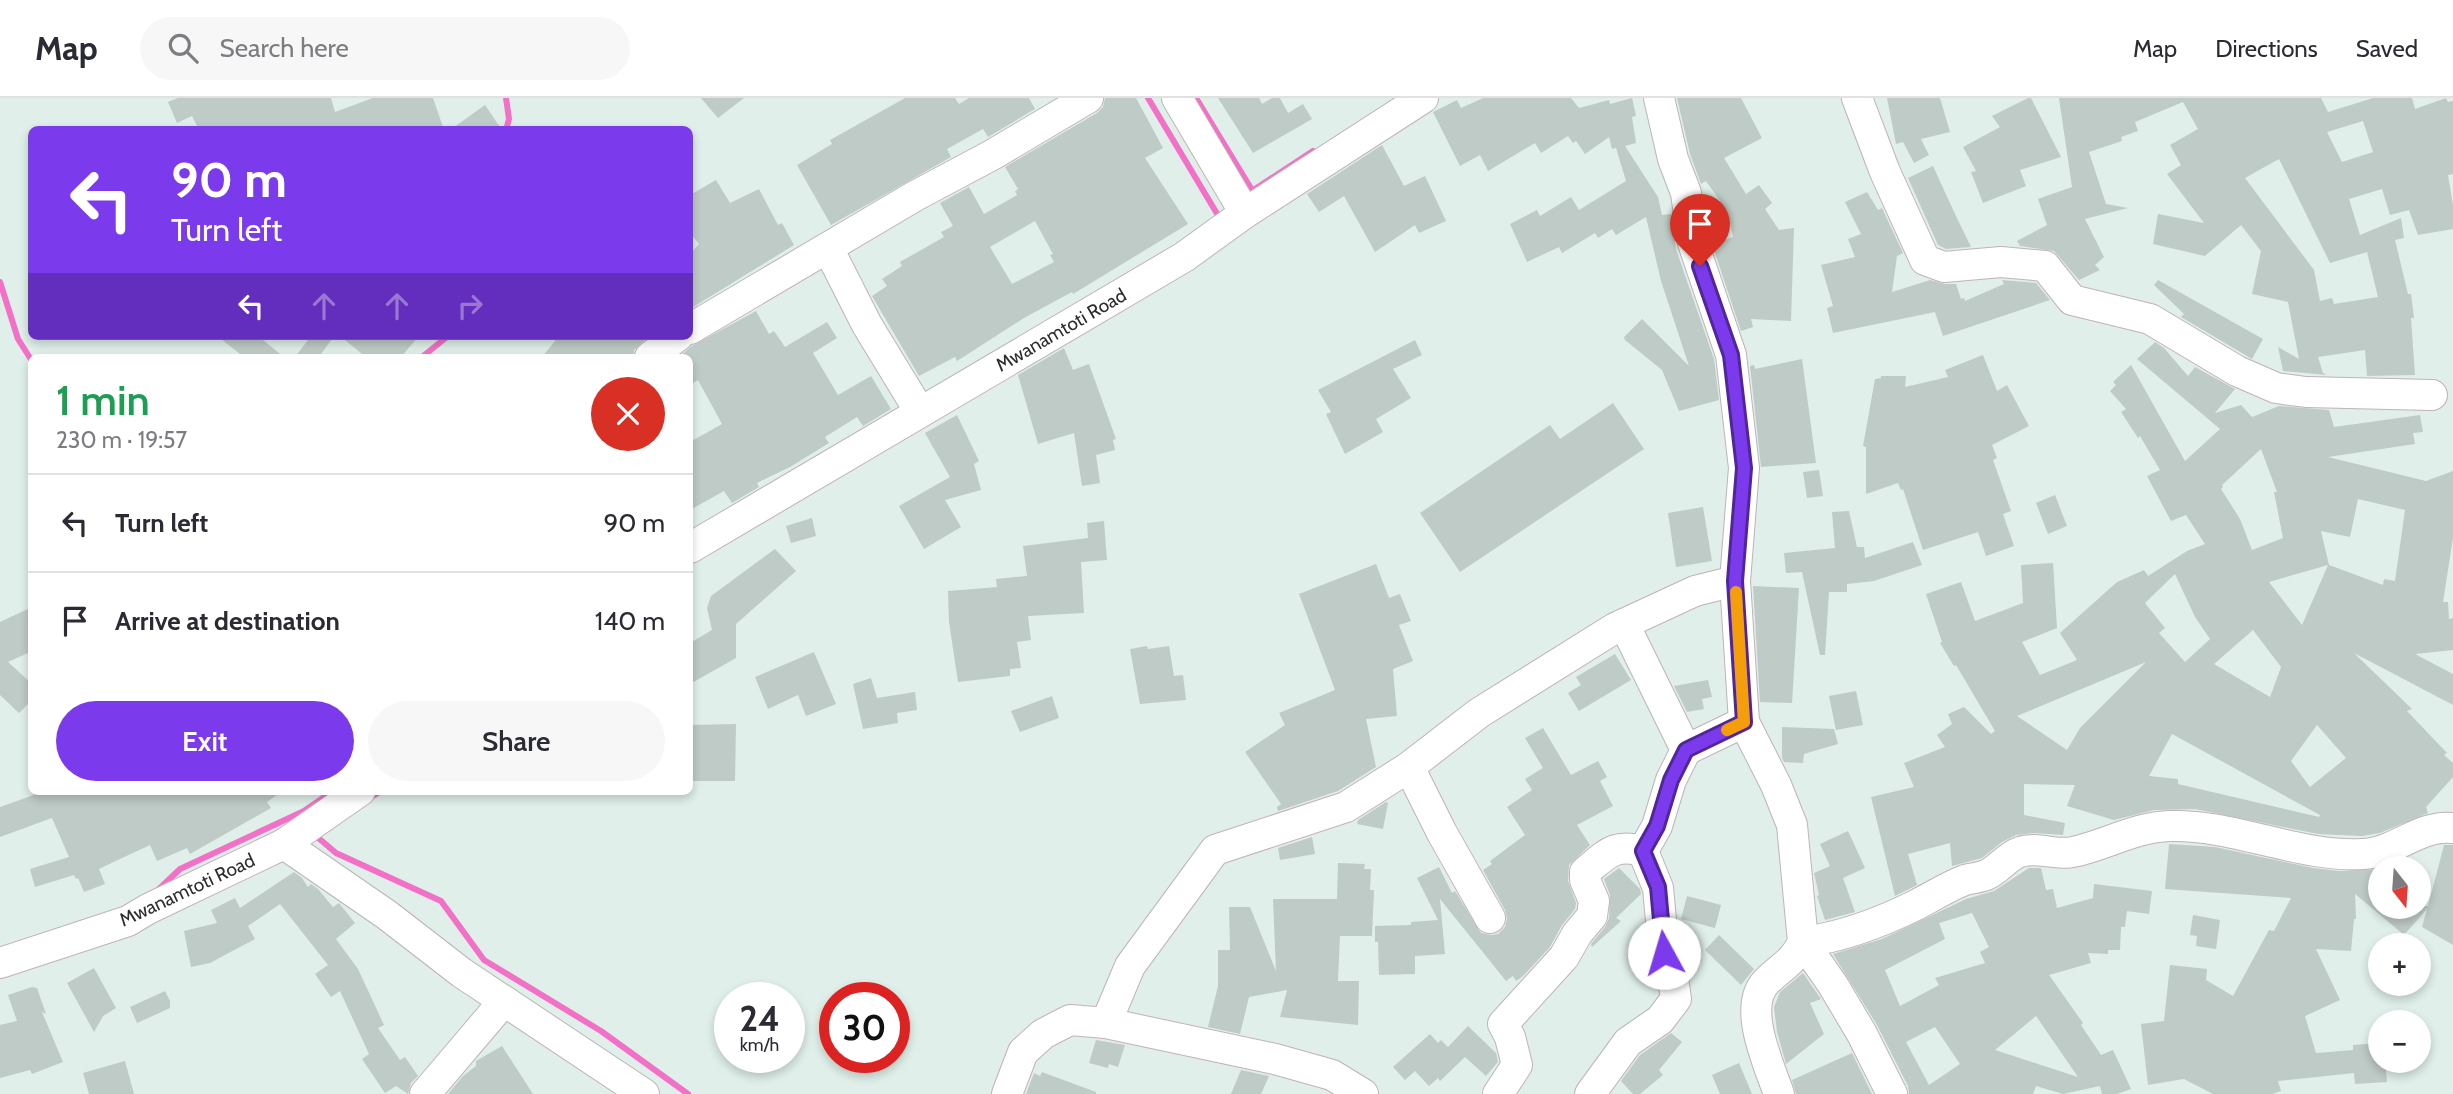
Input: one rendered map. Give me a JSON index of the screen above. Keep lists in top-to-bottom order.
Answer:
{
  "streets": {
    "street": ["Mwanamtoti Road"]
  },
  "north": "bottom",
  "page": {
    "header": "Map",
    "search": "Search here",
    "nav": ["Map", "Directions", "Saved"],
    "turn": ["90 m", "Turn left"],
    "heading": ["1 min", "230 m · 19:57"],
    "list": [
      {
        "name": "Turn left",
        "value": "90 m"
      },
      {
        "name": "Arrive at destination",
        "value": "140 m"
      }
    ],
    "buttons": ["Exit", "Share"],
    "map_buttons": ["+", "−"],
    "speed": "24 km/h",
    "limit": "30"
  }
}
